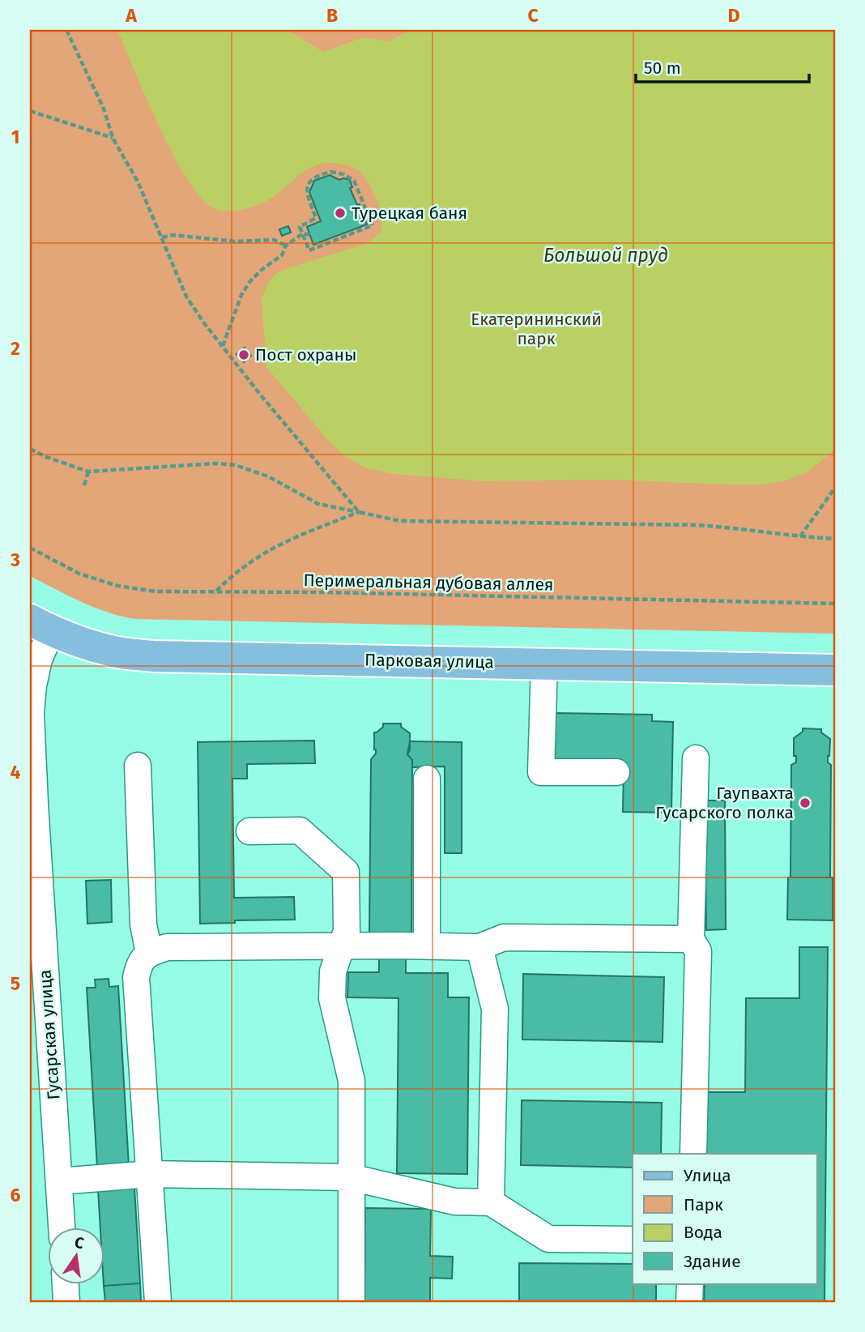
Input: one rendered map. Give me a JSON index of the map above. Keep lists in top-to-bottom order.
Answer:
{
  "streets": {
    "main road": ["Парковая улица"],
    "street": ["Гусарская улица"],
    "path": ["Перимеральная дубовая аллея"]
  },
  "crossings": [
    ["Парковая улица", "Гусарская улица"]
  ],
  "water": ["Большой пруд"],
  "parks": ["Екатерининский парк"],
  "places": ["Турецкая баня", "Пост охраны", "Гаупвахта Гусарского полка"],
  "legend": [
    "Улица",
    "Парк",
    "Вода",
    "Здание"
  ],
  "scale_bar": "50 m",
  "north": "top",
  "grid": {
    "columns": [
      "A",
      "B",
      "C",
      "D"
    ],
    "rows": [
      "1",
      "2",
      "3",
      "4",
      "5",
      "6"
    ]
  }
}
